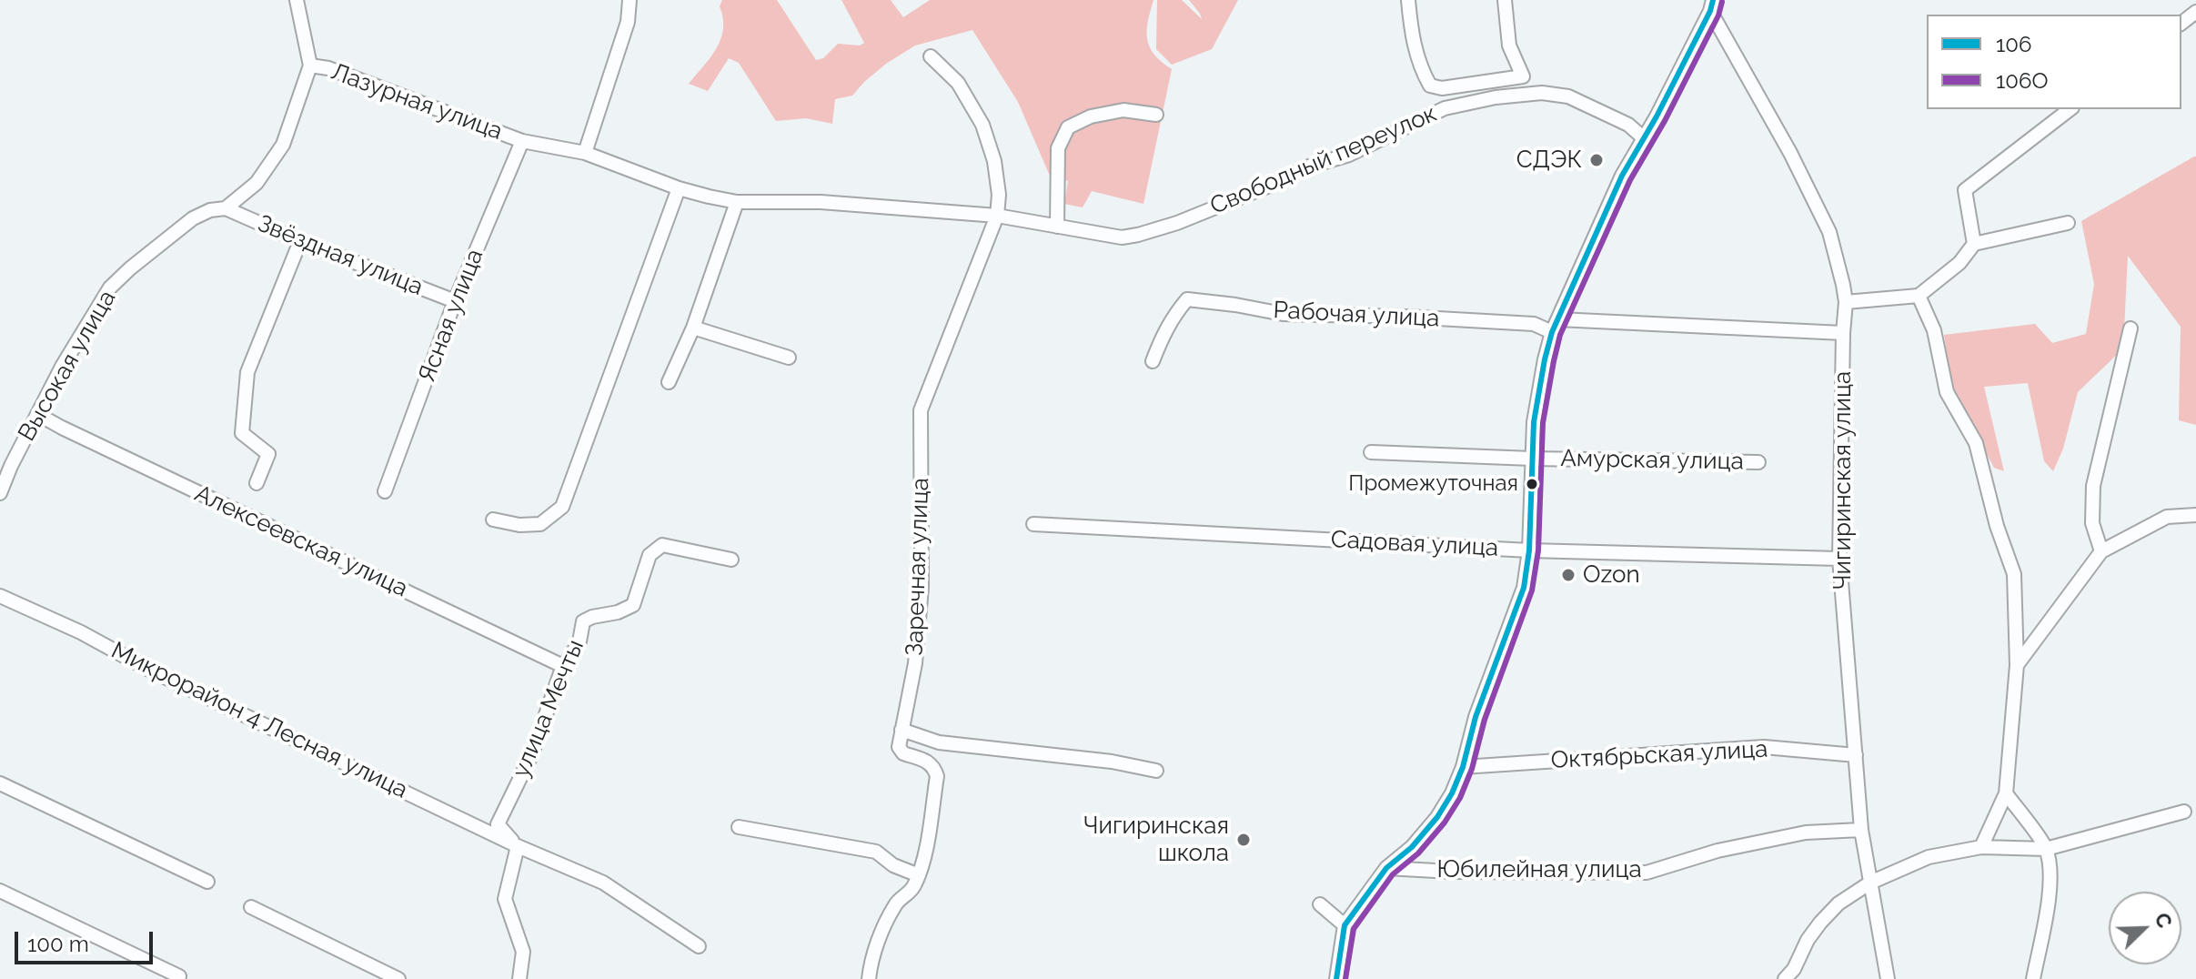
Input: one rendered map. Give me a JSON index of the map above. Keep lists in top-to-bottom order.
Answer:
{
  "streets": {
    "street": [
      "Лазурная улица",
      "Свободный переулок",
      "Звёздная улица",
      "Рабочая улица",
      "Ясная улица",
      "Высокая улица",
      "Амурская улица",
      "Чигиринская улица",
      "Алексеевская улица",
      "Садовая улица",
      "Заречная улица",
      "улица Мечты",
      "Микрорайон 4 Лесная улица",
      "Октябрьская улица",
      "Юбилейная улица"
    ]
  },
  "crossings": [
    ["Лазурная улица", "Ясная улица"],
    ["Свободный переулок", "Заречная улица"],
    ["Звёздная улица", "Ясная улица"],
    ["Звёздная улица", "Высокая улица"],
    ["Высокая улица", "Алексеевская улица"],
    ["Чигиринская улица", "Садовая улица"],
    ["Чигиринская улица", "Октябрьская улица"],
    ["Чигиринская улица", "Юбилейная улица"],
    ["Алексеевская улица", "улица Мечты"],
    ["улица Мечты", "Микрорайон 4 Лесная улица"]
  ],
  "places": [
    "СДЭК",
    "Промежуточная",
    "Ozon",
    "Чигиринская школа"
  ],
  "lines": ["transit line 106", "transit line 106О"],
  "legend": ["106", "106О"],
  "scale_bar": "100 m",
  "north": "top right"
}
